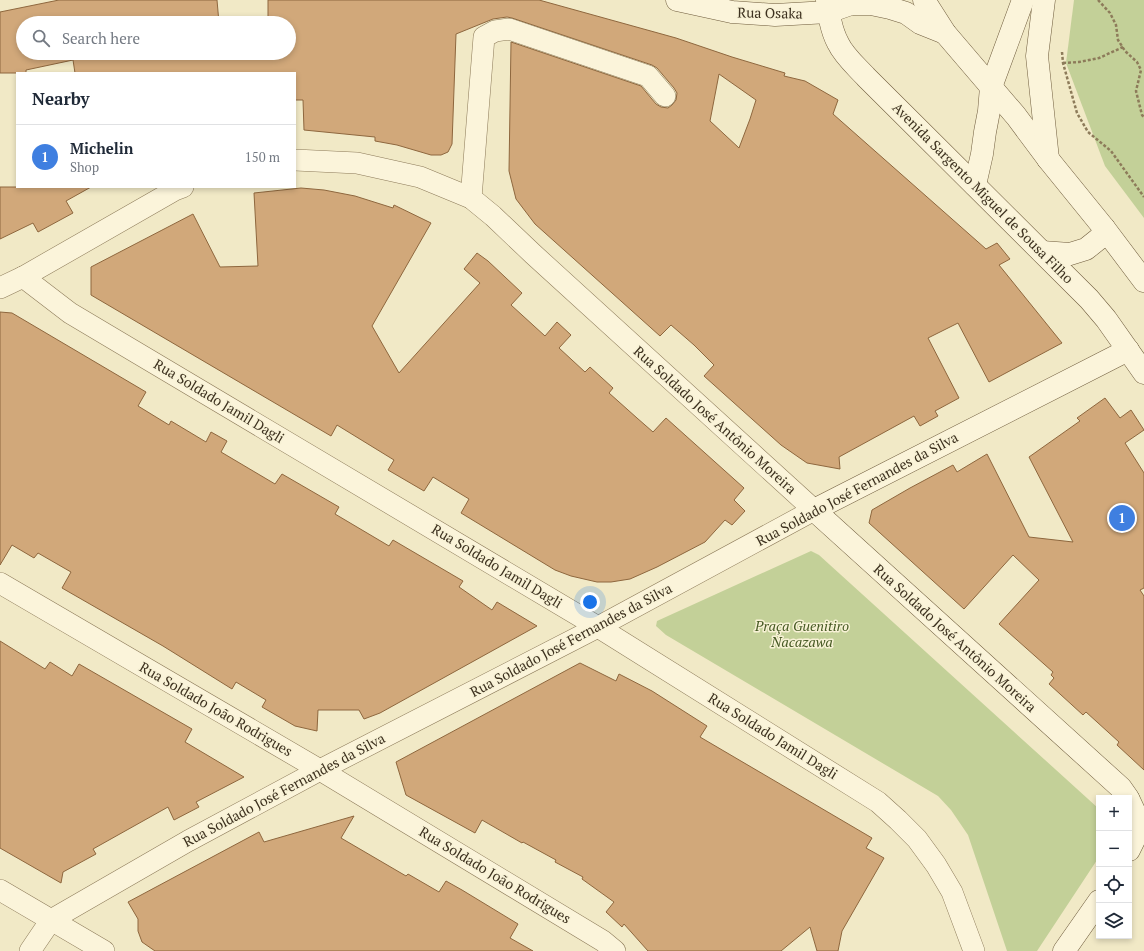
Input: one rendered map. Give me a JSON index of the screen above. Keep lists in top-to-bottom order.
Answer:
{
  "streets": {
    "main road": [
      "Rua Osaka",
      "Avenida Sargento Miguel de Sousa Filho",
      "Rua Soldado José Antônio Moreira",
      "Rua Soldado José Fernandes da Silva"
    ],
    "street": ["Rua Soldado Jamil Dagli", "Rua Soldado João Rodrigues"]
  },
  "crossings": [
    ["Rua Osaka", "Avenida Sargento Miguel de Sousa Filho"],
    ["Avenida Sargento Miguel de Sousa Filho", "Rua Soldado José Fernandes da Silva"],
    ["Rua Soldado Jamil Dagli", "Rua Soldado José Fernandes da Silva"],
    ["Rua Soldado José Antônio Moreira", "Rua Soldado José Fernandes da Silva"],
    ["Rua Soldado José Fernandes da Silva", "Rua Soldado João Rodrigues"]
  ],
  "parks": ["Praça Guenitiro Nacazawa"],
  "page": {
    "search": "Search here",
    "heading": "Nearby",
    "list": [
      {
        "mark": "1",
        "name": "Michelin",
        "note": "Shop",
        "value": "150 m"
      }
    ],
    "pins": "1",
    "map_buttons": ["+", "−"]
  }
}
